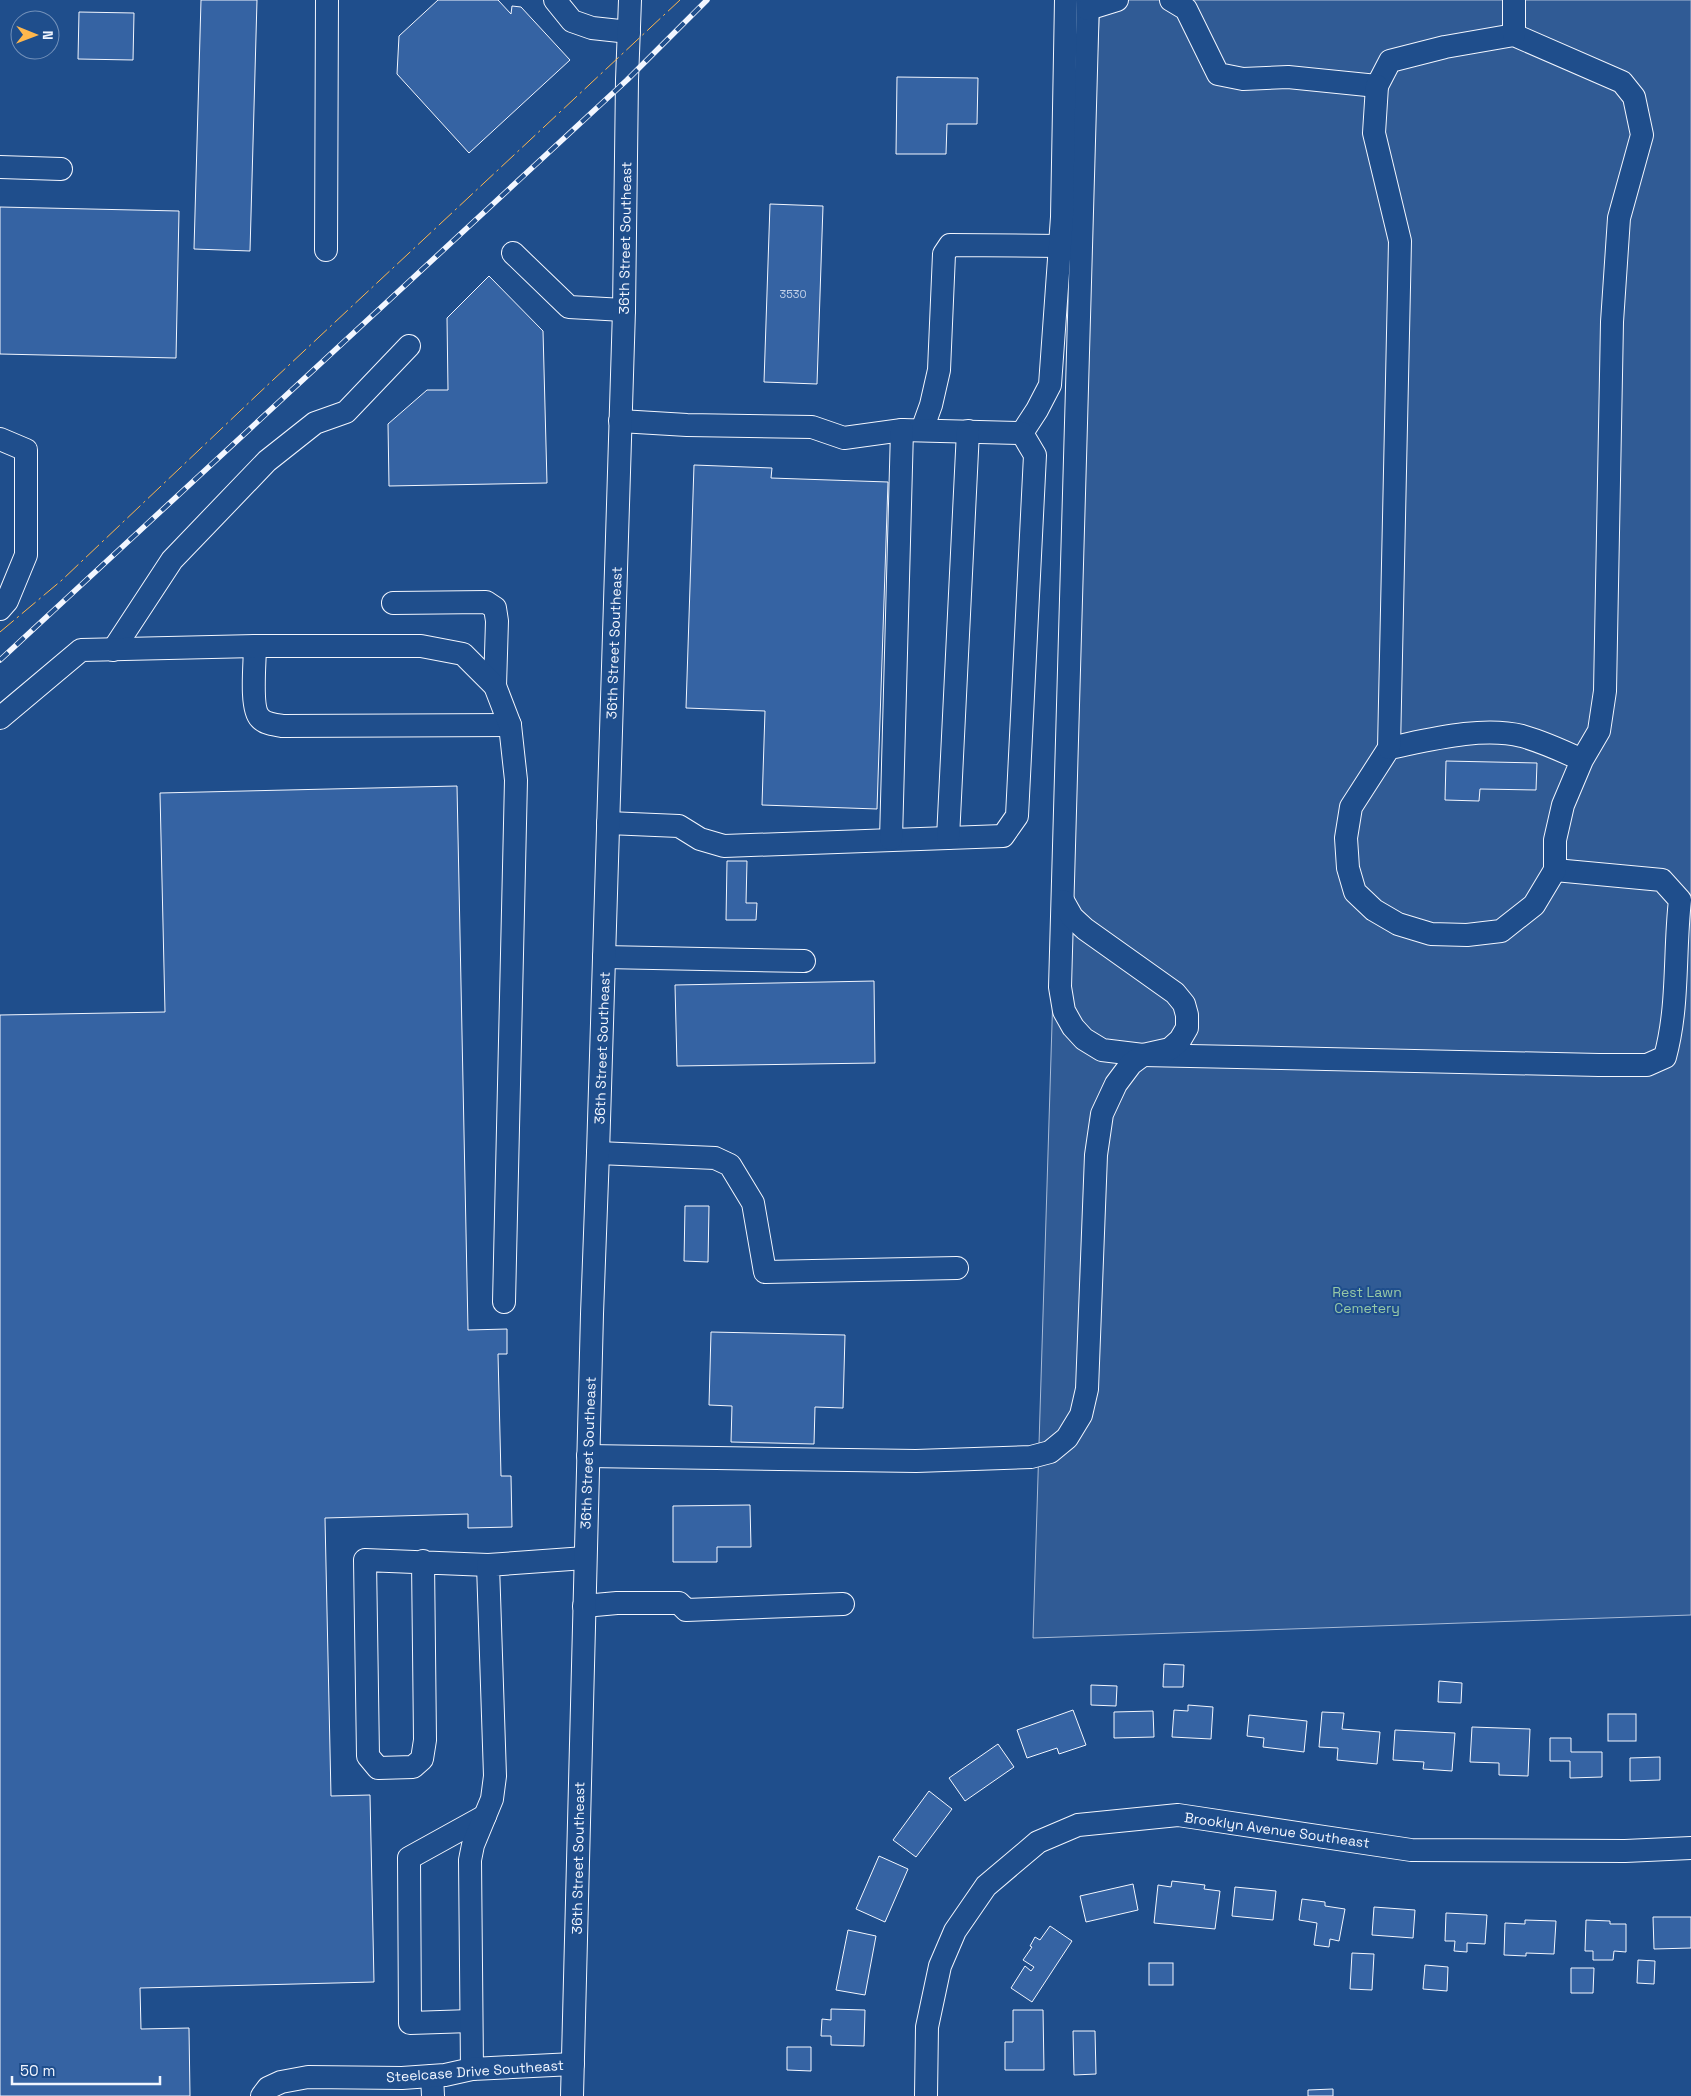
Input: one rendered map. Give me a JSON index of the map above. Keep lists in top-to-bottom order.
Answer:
{
  "streets": {
    "street": ["36th Street Southeast", "Brooklyn Avenue Southeast", "Steelcase Drive Southeast"]
  },
  "crossings": [
    ["36th Street Southeast", "Steelcase Drive Southeast"]
  ],
  "parks": ["Rest Lawn Cemetery"],
  "house_numbers": ["3530"],
  "scale_bar": "50 m",
  "north": "right"
}
